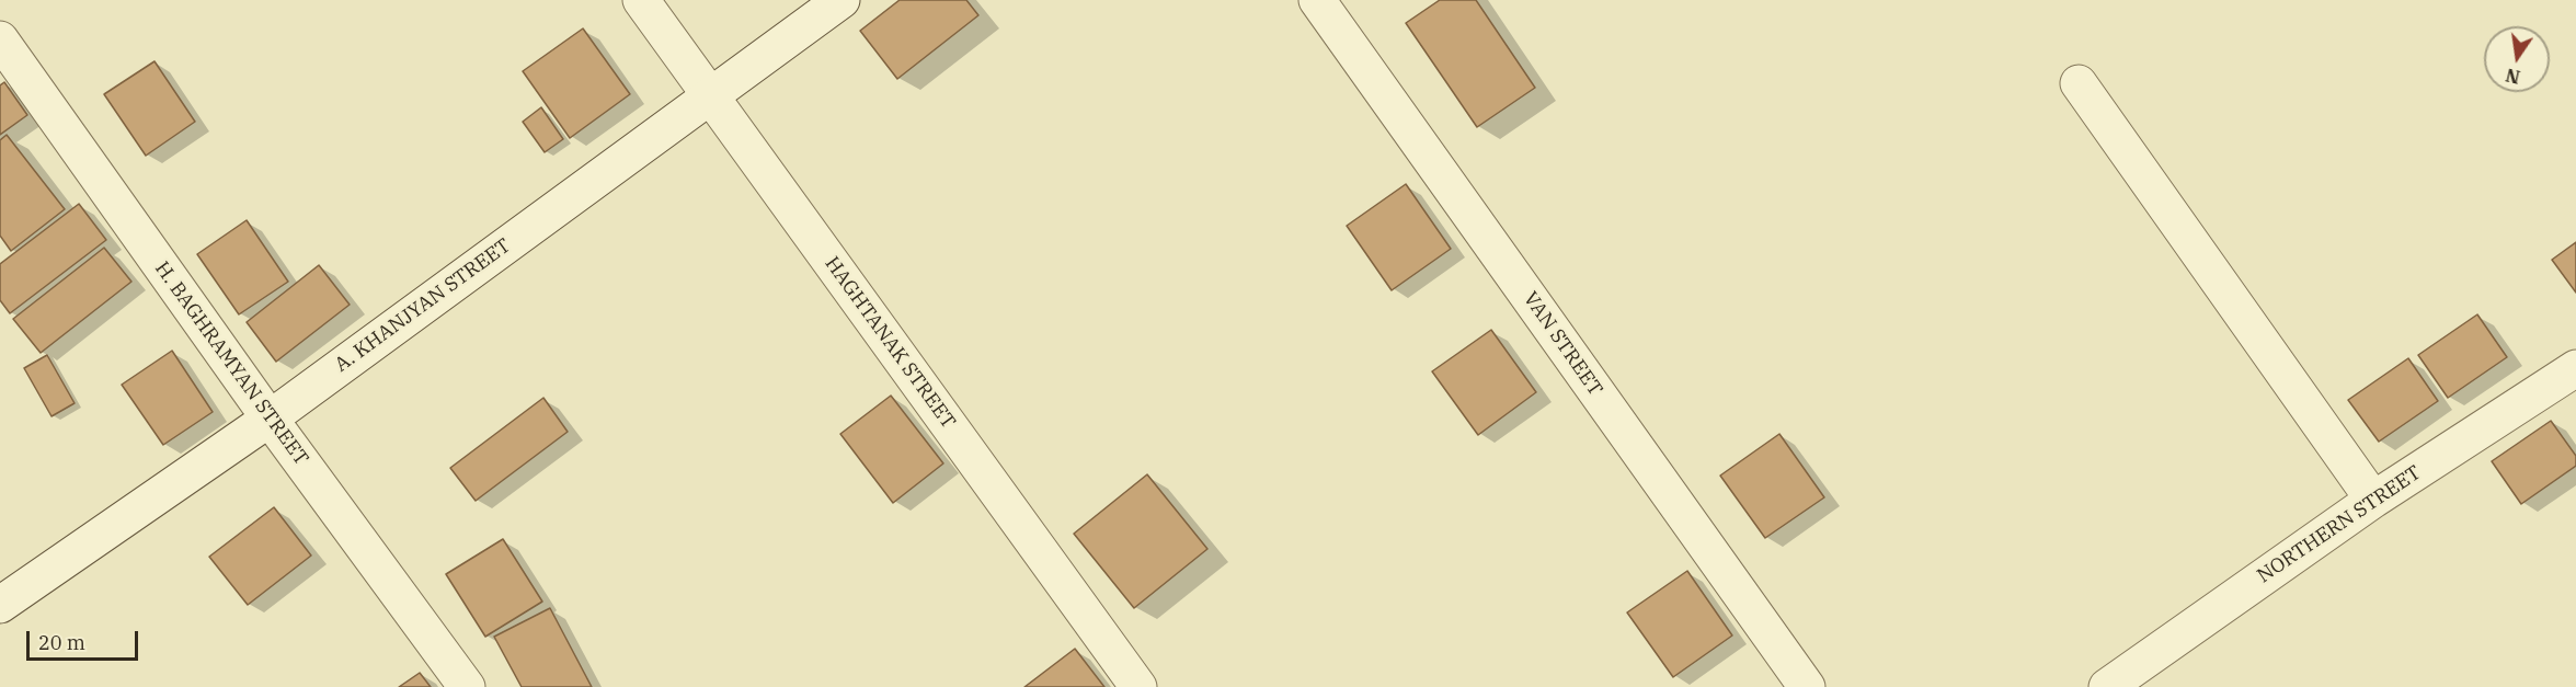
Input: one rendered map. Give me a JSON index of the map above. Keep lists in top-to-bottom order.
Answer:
{
  "streets": {
    "street": [
      "A. KHANJYAN STREET",
      "HAGHTANAK STREET",
      "VAN STREET",
      "H. BAGHRAMYAN STREET",
      "NORTHERN STREET"
    ]
  },
  "crossings": [
    ["A. KHANJYAN STREET", "HAGHTANAK STREET"],
    ["A. KHANJYAN STREET", "H. BAGHRAMYAN STREET"]
  ],
  "scale_bar": "20 m",
  "north": "bottom"
}
